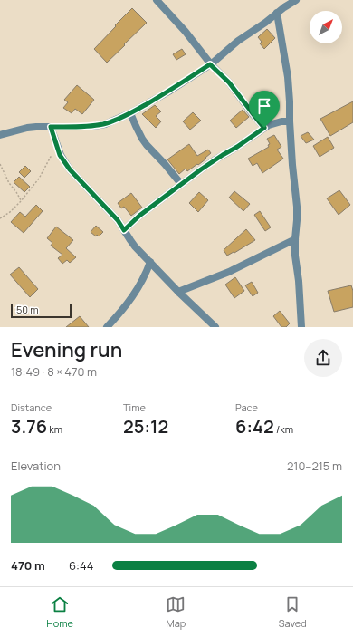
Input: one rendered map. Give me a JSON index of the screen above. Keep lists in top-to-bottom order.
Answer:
{
  "scale_bar": "50 m",
  "north": "top right",
  "page": {
    "scale": "50 m",
    "heading": ["Evening run", "18:49 · 8 × 470 m"],
    "stats": [
      ["Distance", "3.76 km"],
      ["Time", "25:12"],
      ["Pace", "6:42 /km"]
    ],
    "chart": ["Elevation", "210–215 m"],
    "list": [
      {
        "name": "470 m",
        "note": "6:44"
      }
    ],
    "tabs": ["Home", "Map", "Saved"]
  }
}
